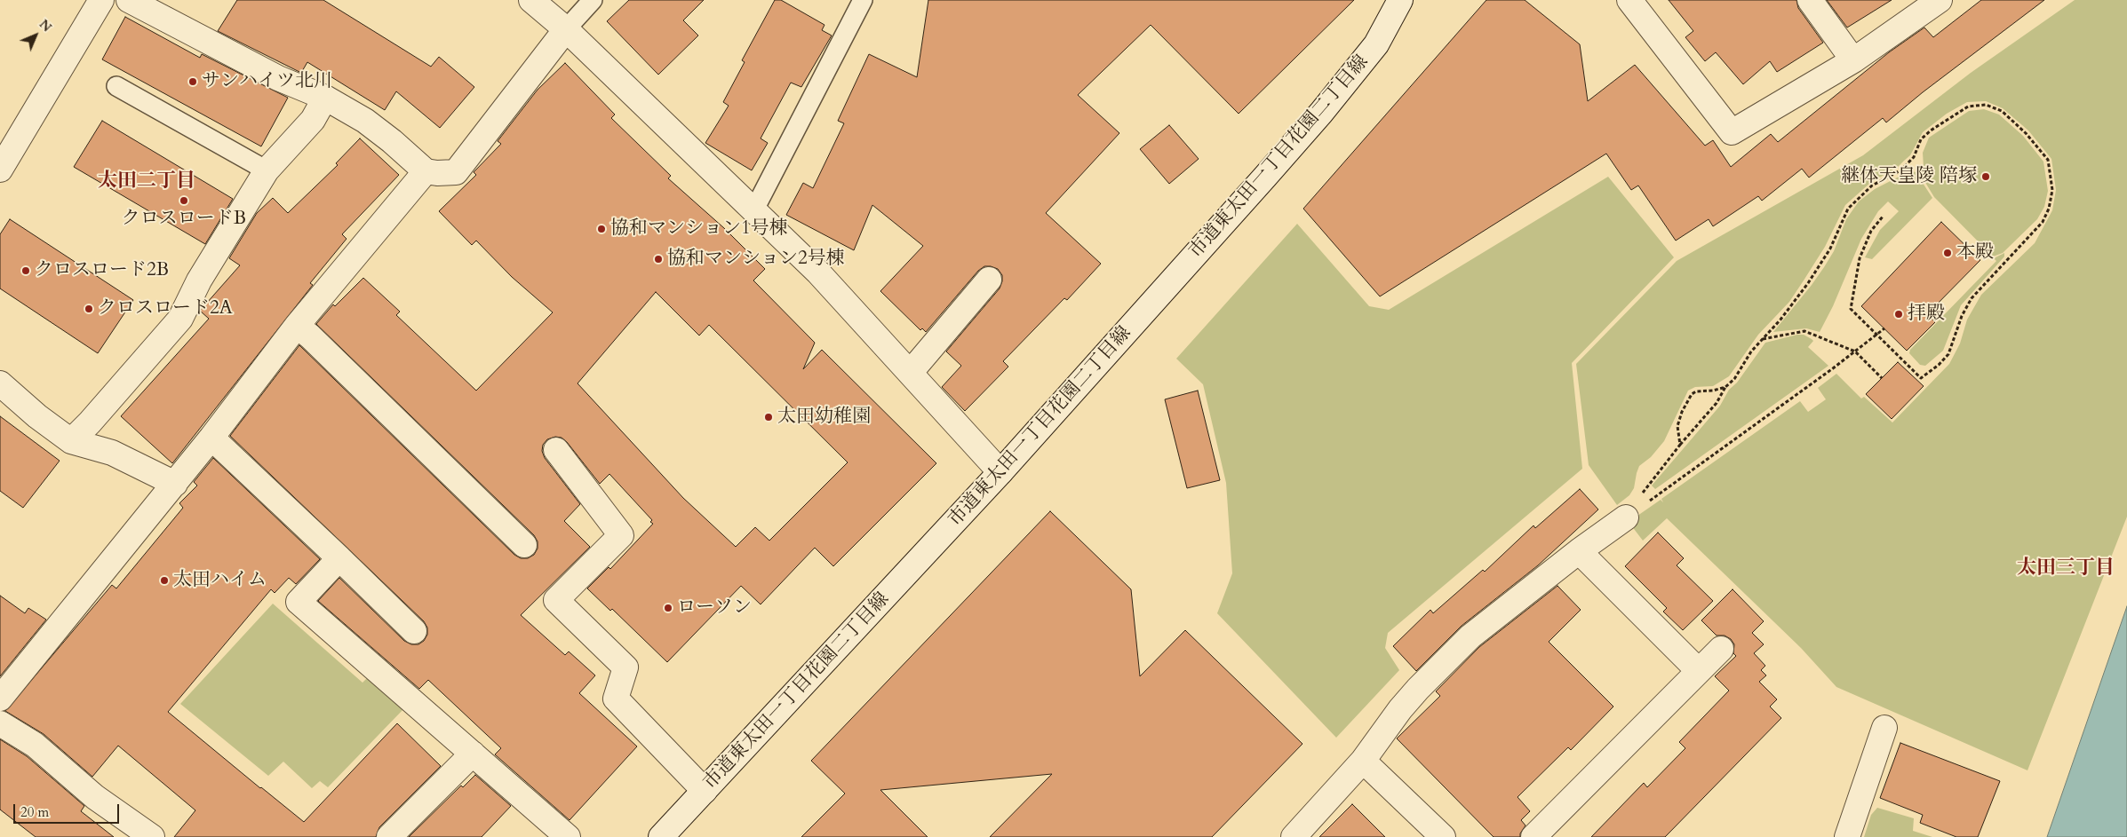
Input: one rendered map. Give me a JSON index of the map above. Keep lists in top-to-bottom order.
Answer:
{
  "streets": {
    "street": ["市道東太田一丁目花園二丁目線"]
  },
  "districts": ["太田二丁目", "太田三丁目"],
  "places": [
    "サンハイツ北川",
    "継体天皇陵 陪塚",
    "クロスロードB",
    "協和マンション1号棟",
    "本殿",
    "協和マンション2号棟",
    "クロスロード2B",
    "クロスロード2A",
    "拝殿",
    "太田幼稚園",
    "太田ハイム",
    "ローソン"
  ],
  "scale_bar": "20 m",
  "north": "top right"
}
